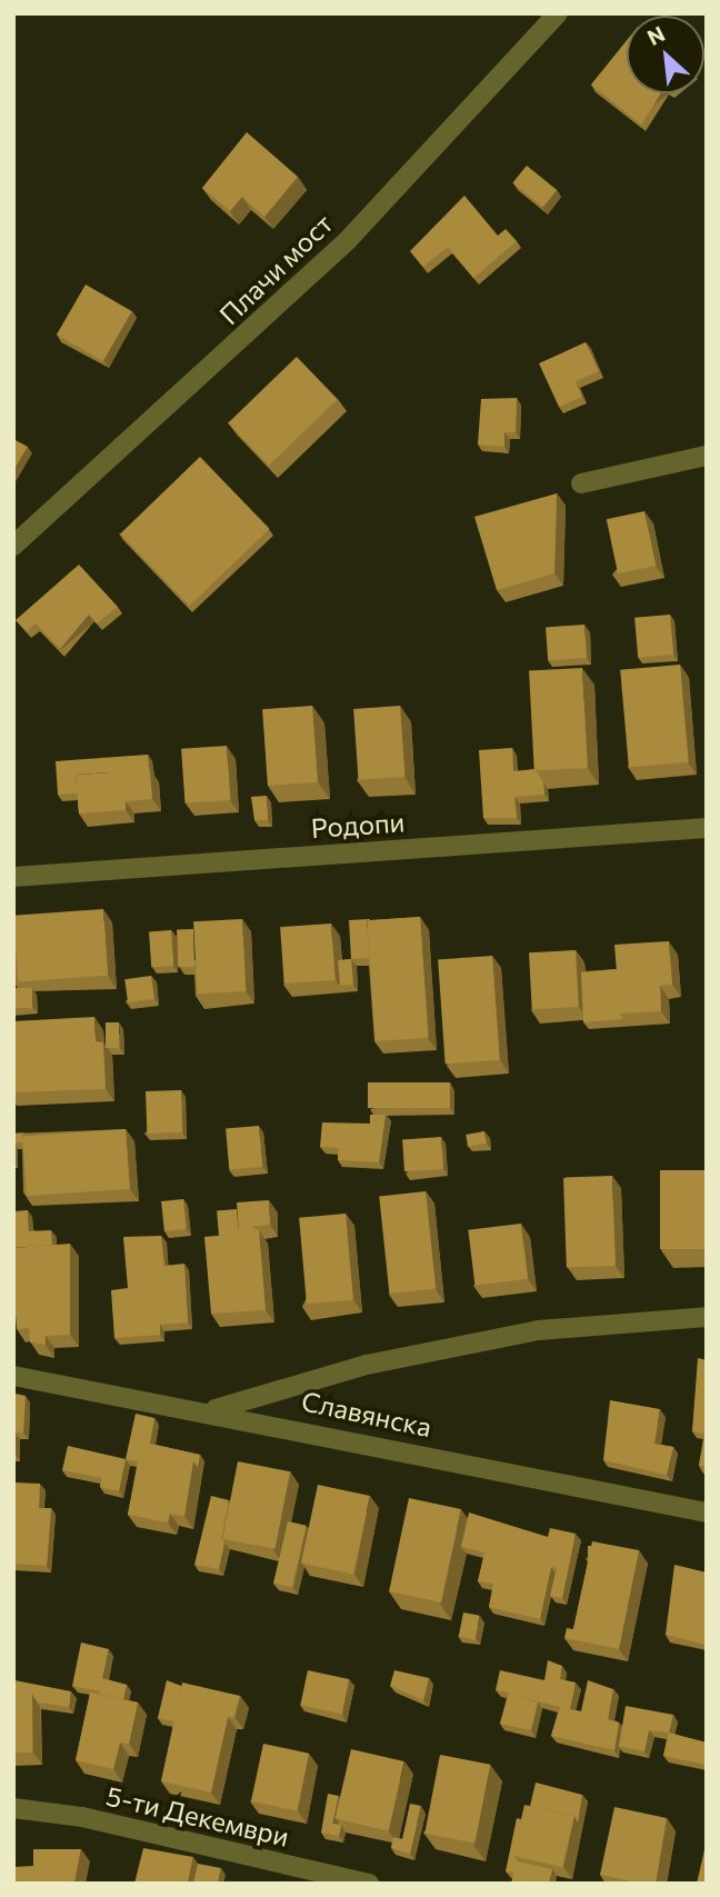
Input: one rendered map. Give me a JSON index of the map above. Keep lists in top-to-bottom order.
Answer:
{
  "streets": {
    "street": [
      "Плачи мост",
      "Родопи",
      "Славянска",
      "5-ти Декември"
    ]
  },
  "north": "top left"
}
